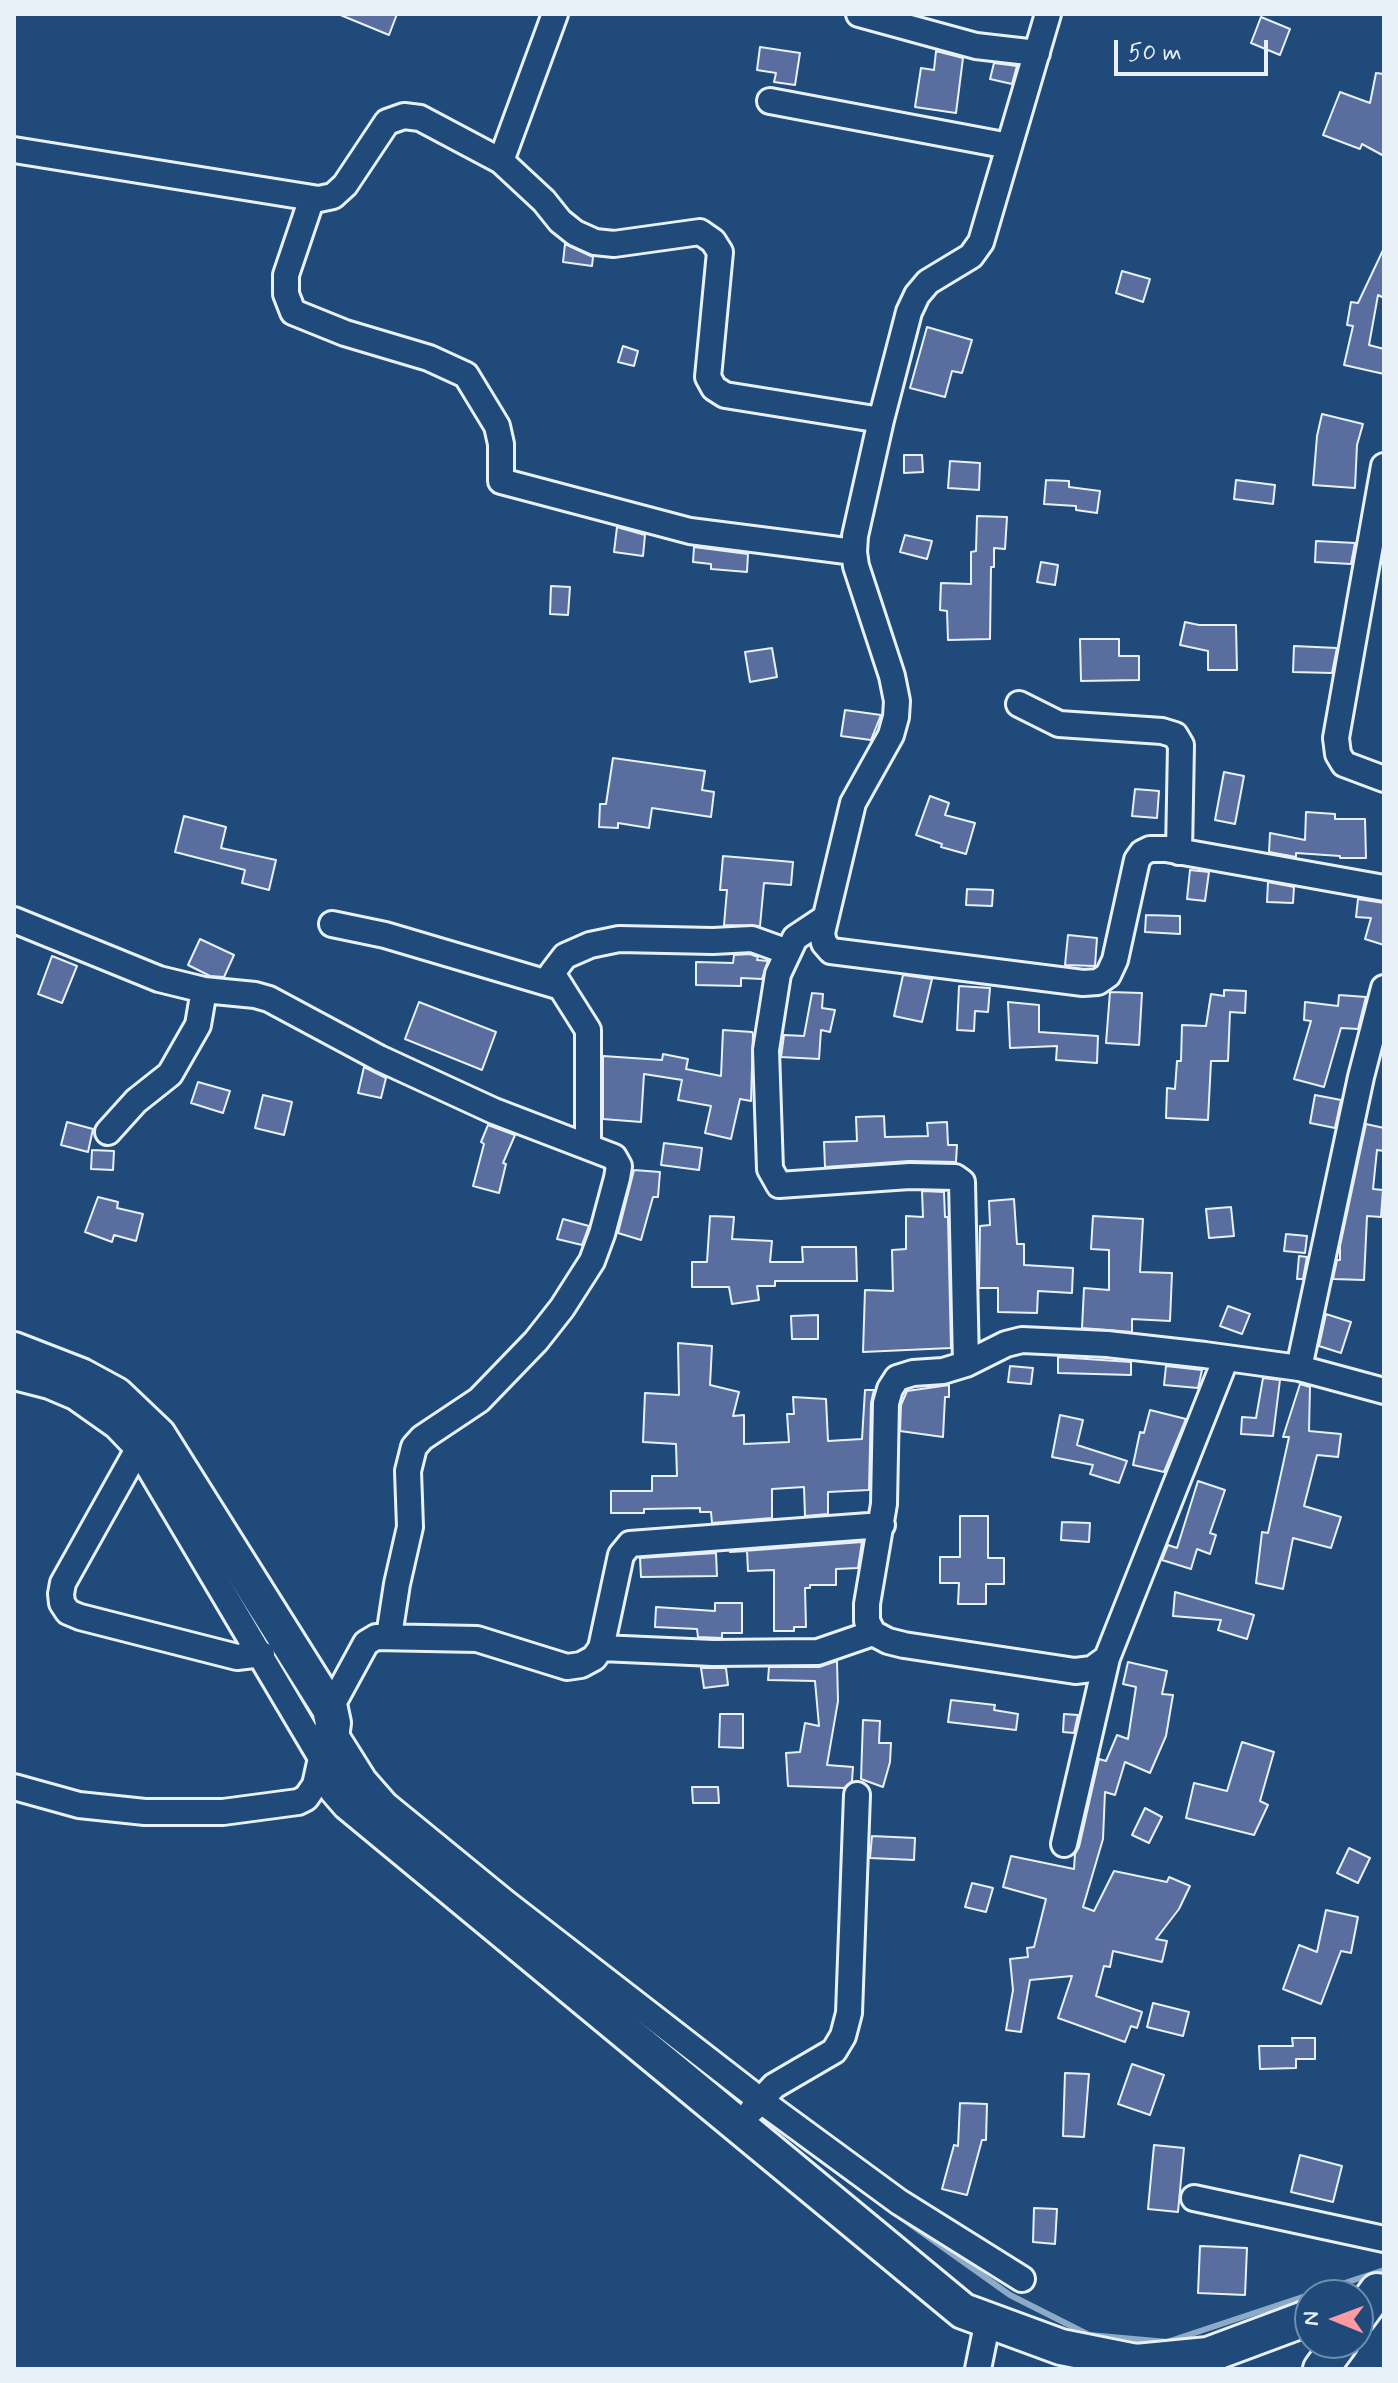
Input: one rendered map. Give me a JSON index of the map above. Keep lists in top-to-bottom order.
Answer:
{
  "scale_bar": "50 m",
  "north": "left"
}
